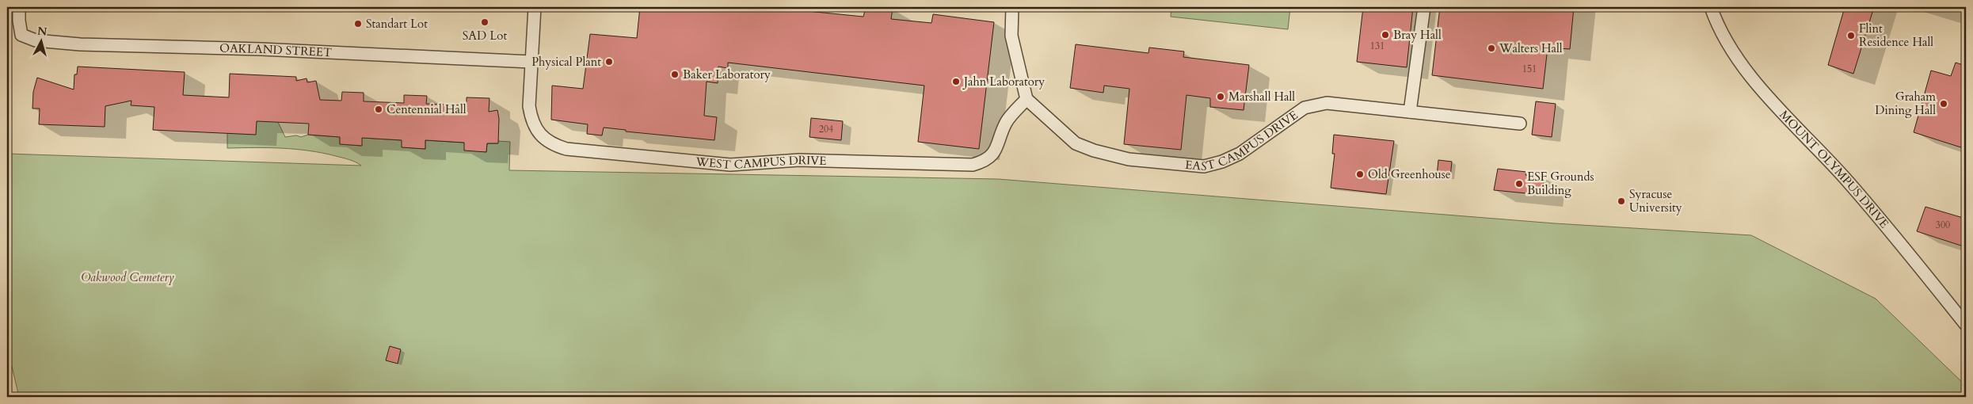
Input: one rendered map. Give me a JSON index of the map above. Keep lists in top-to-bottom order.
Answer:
{
  "streets": {
    "street": [
      "OAKLAND STREET",
      "EAST CAMPUS DRIVE",
      "WEST CAMPUS DRIVE",
      "MOUNT OLYMPUS DRIVE"
    ]
  },
  "crossings": [
    ["OAKLAND STREET", "WEST CAMPUS DRIVE"],
    ["EAST CAMPUS DRIVE", "WEST CAMPUS DRIVE"]
  ],
  "parks": ["Oakwood Cemetery"],
  "places": [
    "SAD Lot",
    "Standart Lot",
    "Bray Hall",
    "Flint Residence Hall",
    "Walters Hall",
    "Physical Plant",
    "Baker Laboratory",
    "Jahn Laboratory",
    "Marshall Hall",
    "Graham Dining Hall",
    "Centennial Hall",
    "Old Greenhouse",
    "ESF Grounds Building",
    "Syracuse University"
  ],
  "house_numbers": [
    "131",
    "151",
    "204",
    "300"
  ],
  "north": "top"
}
